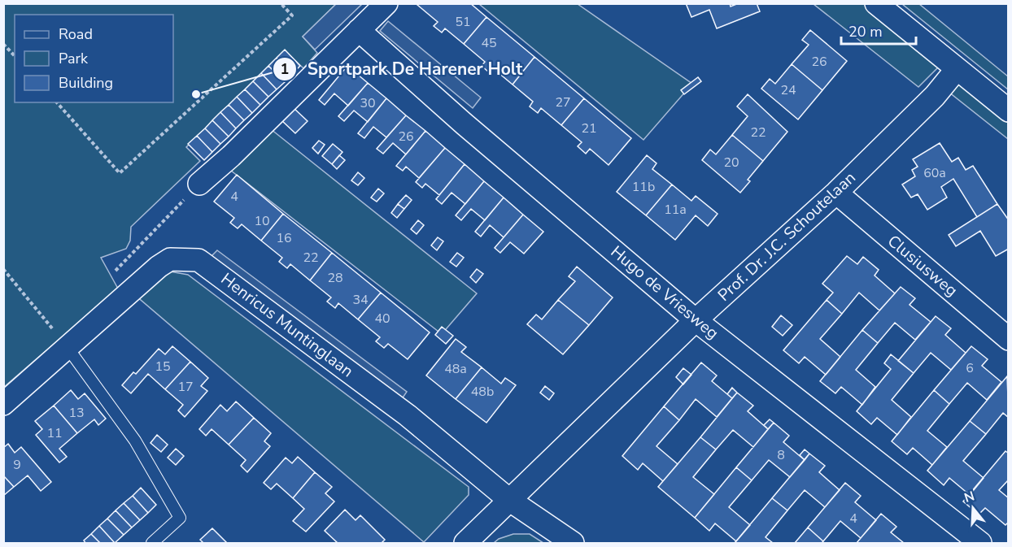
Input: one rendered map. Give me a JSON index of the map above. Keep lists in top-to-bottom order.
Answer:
{
  "streets": {
    "street": [
      "Prof. Dr. J.C. Schoutelaan",
      "Clusiusweg",
      "Hugo de Vriesweg",
      "Henricus Muntinglaan"
    ]
  },
  "crossings": [
    ["Prof. Dr. J.C. Schoutelaan", "Clusiusweg"],
    ["Prof. Dr. J.C. Schoutelaan", "Hugo de Vriesweg"],
    ["Prof. Dr. J.C. Schoutelaan", "Henricus Muntinglaan"]
  ],
  "places": ["Sportpark De Harener Holt"],
  "house_numbers": [
    "51",
    "45",
    "26",
    "24",
    "27",
    "30",
    "21",
    "22",
    "26",
    "20",
    "60a",
    "11b",
    "4",
    "11a",
    "10",
    "16",
    "22",
    "28",
    "34",
    "40",
    "15",
    "6",
    "48a",
    "17",
    "48b",
    "13",
    "11",
    "8",
    "9",
    "4"
  ],
  "legend": ["Road", "Park", "Building"],
  "scale_bar": "20 m",
  "north": "top"
}
